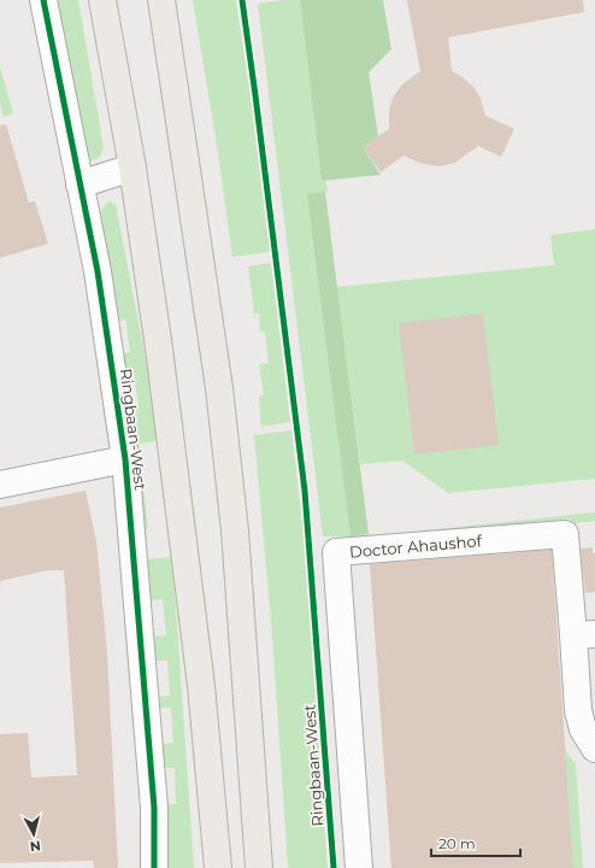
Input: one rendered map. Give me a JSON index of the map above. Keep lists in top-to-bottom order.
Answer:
{
  "streets": {
    "street": ["Ringbaan-West", "Doctor Ahaushof"]
  },
  "scale_bar": "20 m",
  "north": "bottom"
}
